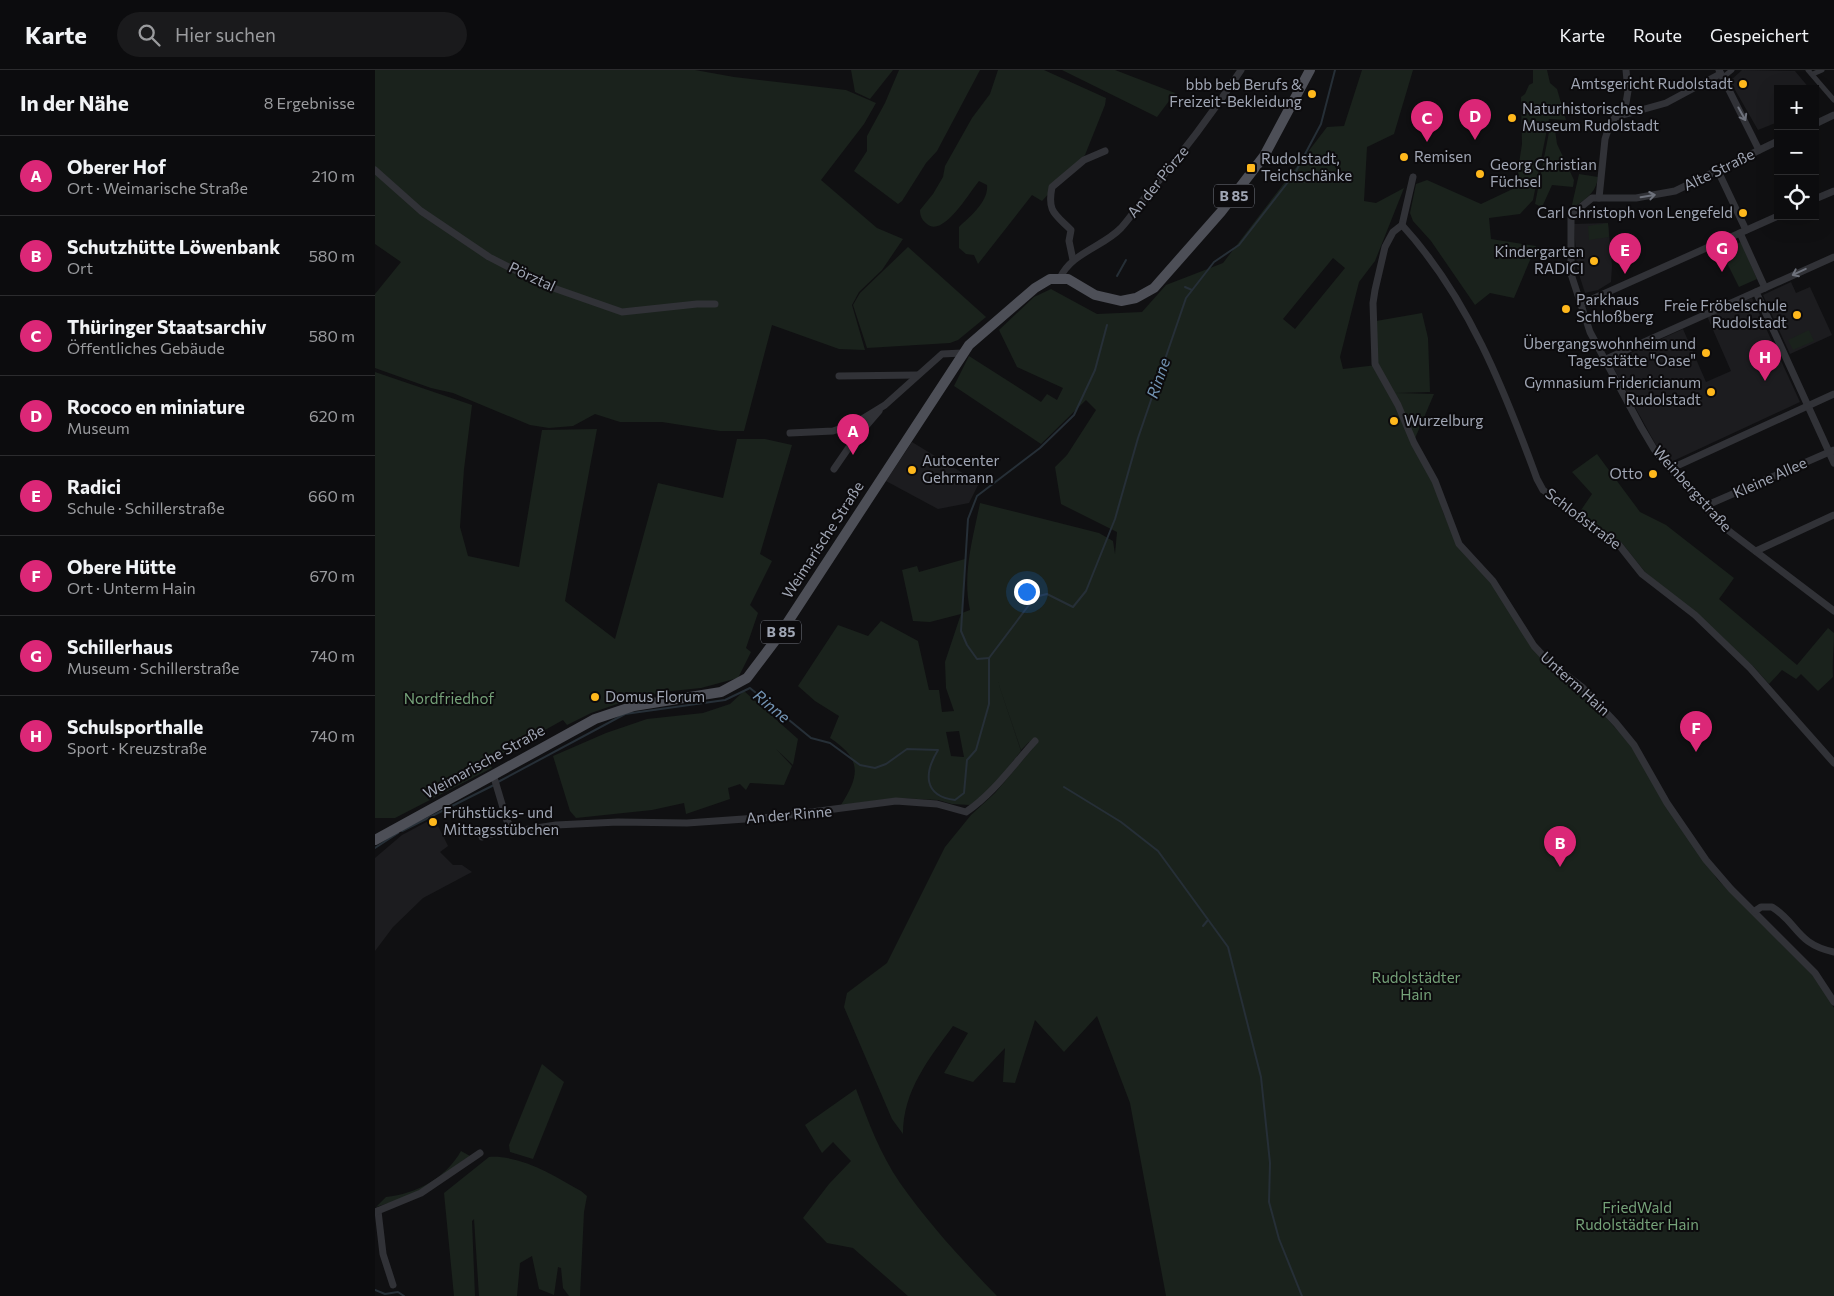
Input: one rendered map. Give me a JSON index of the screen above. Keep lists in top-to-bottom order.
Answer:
{
  "streets": {
    "main road": ["B 85", "Weimarische Straße"],
    "street": [
      "Alte Straße",
      "An der Pörze",
      "Pörztal",
      "Kleine Allee",
      "Weinbergstraße",
      "Schloßstraße",
      "Unterm Hain",
      "An der Rinne"
    ]
  },
  "crossings": [
    ["Alte Straße", "Weinbergstraße"],
    ["An der Pörze", "B 85"],
    ["An der Pörze", "Weimarische Straße"],
    ["B 85", "Weimarische Straße"],
    ["Kleine Allee", "Weinbergstraße"],
    ["Schloßstraße", "Unterm Hain"]
  ],
  "one_way": ["Alte Straße"],
  "water": ["Rinne"],
  "parks": ["Nordfriedhof", "Rudolstädter Hain", "FriedWald Rudolstädter Hain"],
  "places": {
    "other": [
      "Amtsgericht Rudolstadt",
      "bbb beb Berufs & Freizeit-Bekleidung",
      "Naturhistorisches Museum Rudolstadt",
      "Remisen",
      "Georg Christian Füchsel",
      "Carl Christoph von Lengefeld",
      "Kindergarten RADICI",
      "Parkhaus Schloßberg",
      "Freie Fröbelschule Rudolstadt",
      "Übergangswohnheim und Tagesstätte \"Oase\"",
      "Gymnasium Fridericianum Rudolstadt",
      "Wurzelburg",
      "Autocenter Gehrmann",
      "Otto",
      "Domus Florum",
      "Frühstücks- und Mittagsstübchen"
    ],
    "transit": ["Rudolstadt, Teichschänke"]
  },
  "page": {
    "header": "Karte",
    "search": "Hier suchen",
    "nav": ["Karte", "Route", "Gespeichert"],
    "heading": ["In der Nähe", "8 Ergebnisse"],
    "map_buttons": ["+", "−"],
    "pins": [
      "D",
      "C",
      "G",
      "E",
      "H",
      "A",
      "F",
      "B"
    ],
    "list": [
      {
        "mark": "A",
        "name": "Oberer Hof",
        "note": "Ort · Weimarische Straße",
        "value": "210 m"
      },
      {
        "mark": "B",
        "name": "Schutzhütte Löwenbank",
        "note": "Ort",
        "value": "580 m"
      },
      {
        "mark": "C",
        "name": "Thüringer Staatsarchiv",
        "note": "Öffentliches Gebäude",
        "value": "580 m"
      },
      {
        "mark": "D",
        "name": "Rococo en miniature",
        "note": "Museum",
        "value": "620 m"
      },
      {
        "mark": "E",
        "name": "Radici",
        "note": "Schule · Schillerstraße",
        "value": "660 m"
      },
      {
        "mark": "F",
        "name": "Obere Hütte",
        "note": "Ort · Unterm Hain",
        "value": "670 m"
      },
      {
        "mark": "G",
        "name": "Schillerhaus",
        "note": "Museum · Schillerstraße",
        "value": "740 m"
      },
      {
        "mark": "H",
        "name": "Schulsporthalle",
        "note": "Sport · Kreuzstraße",
        "value": "740 m"
      }
    ]
  }
}
